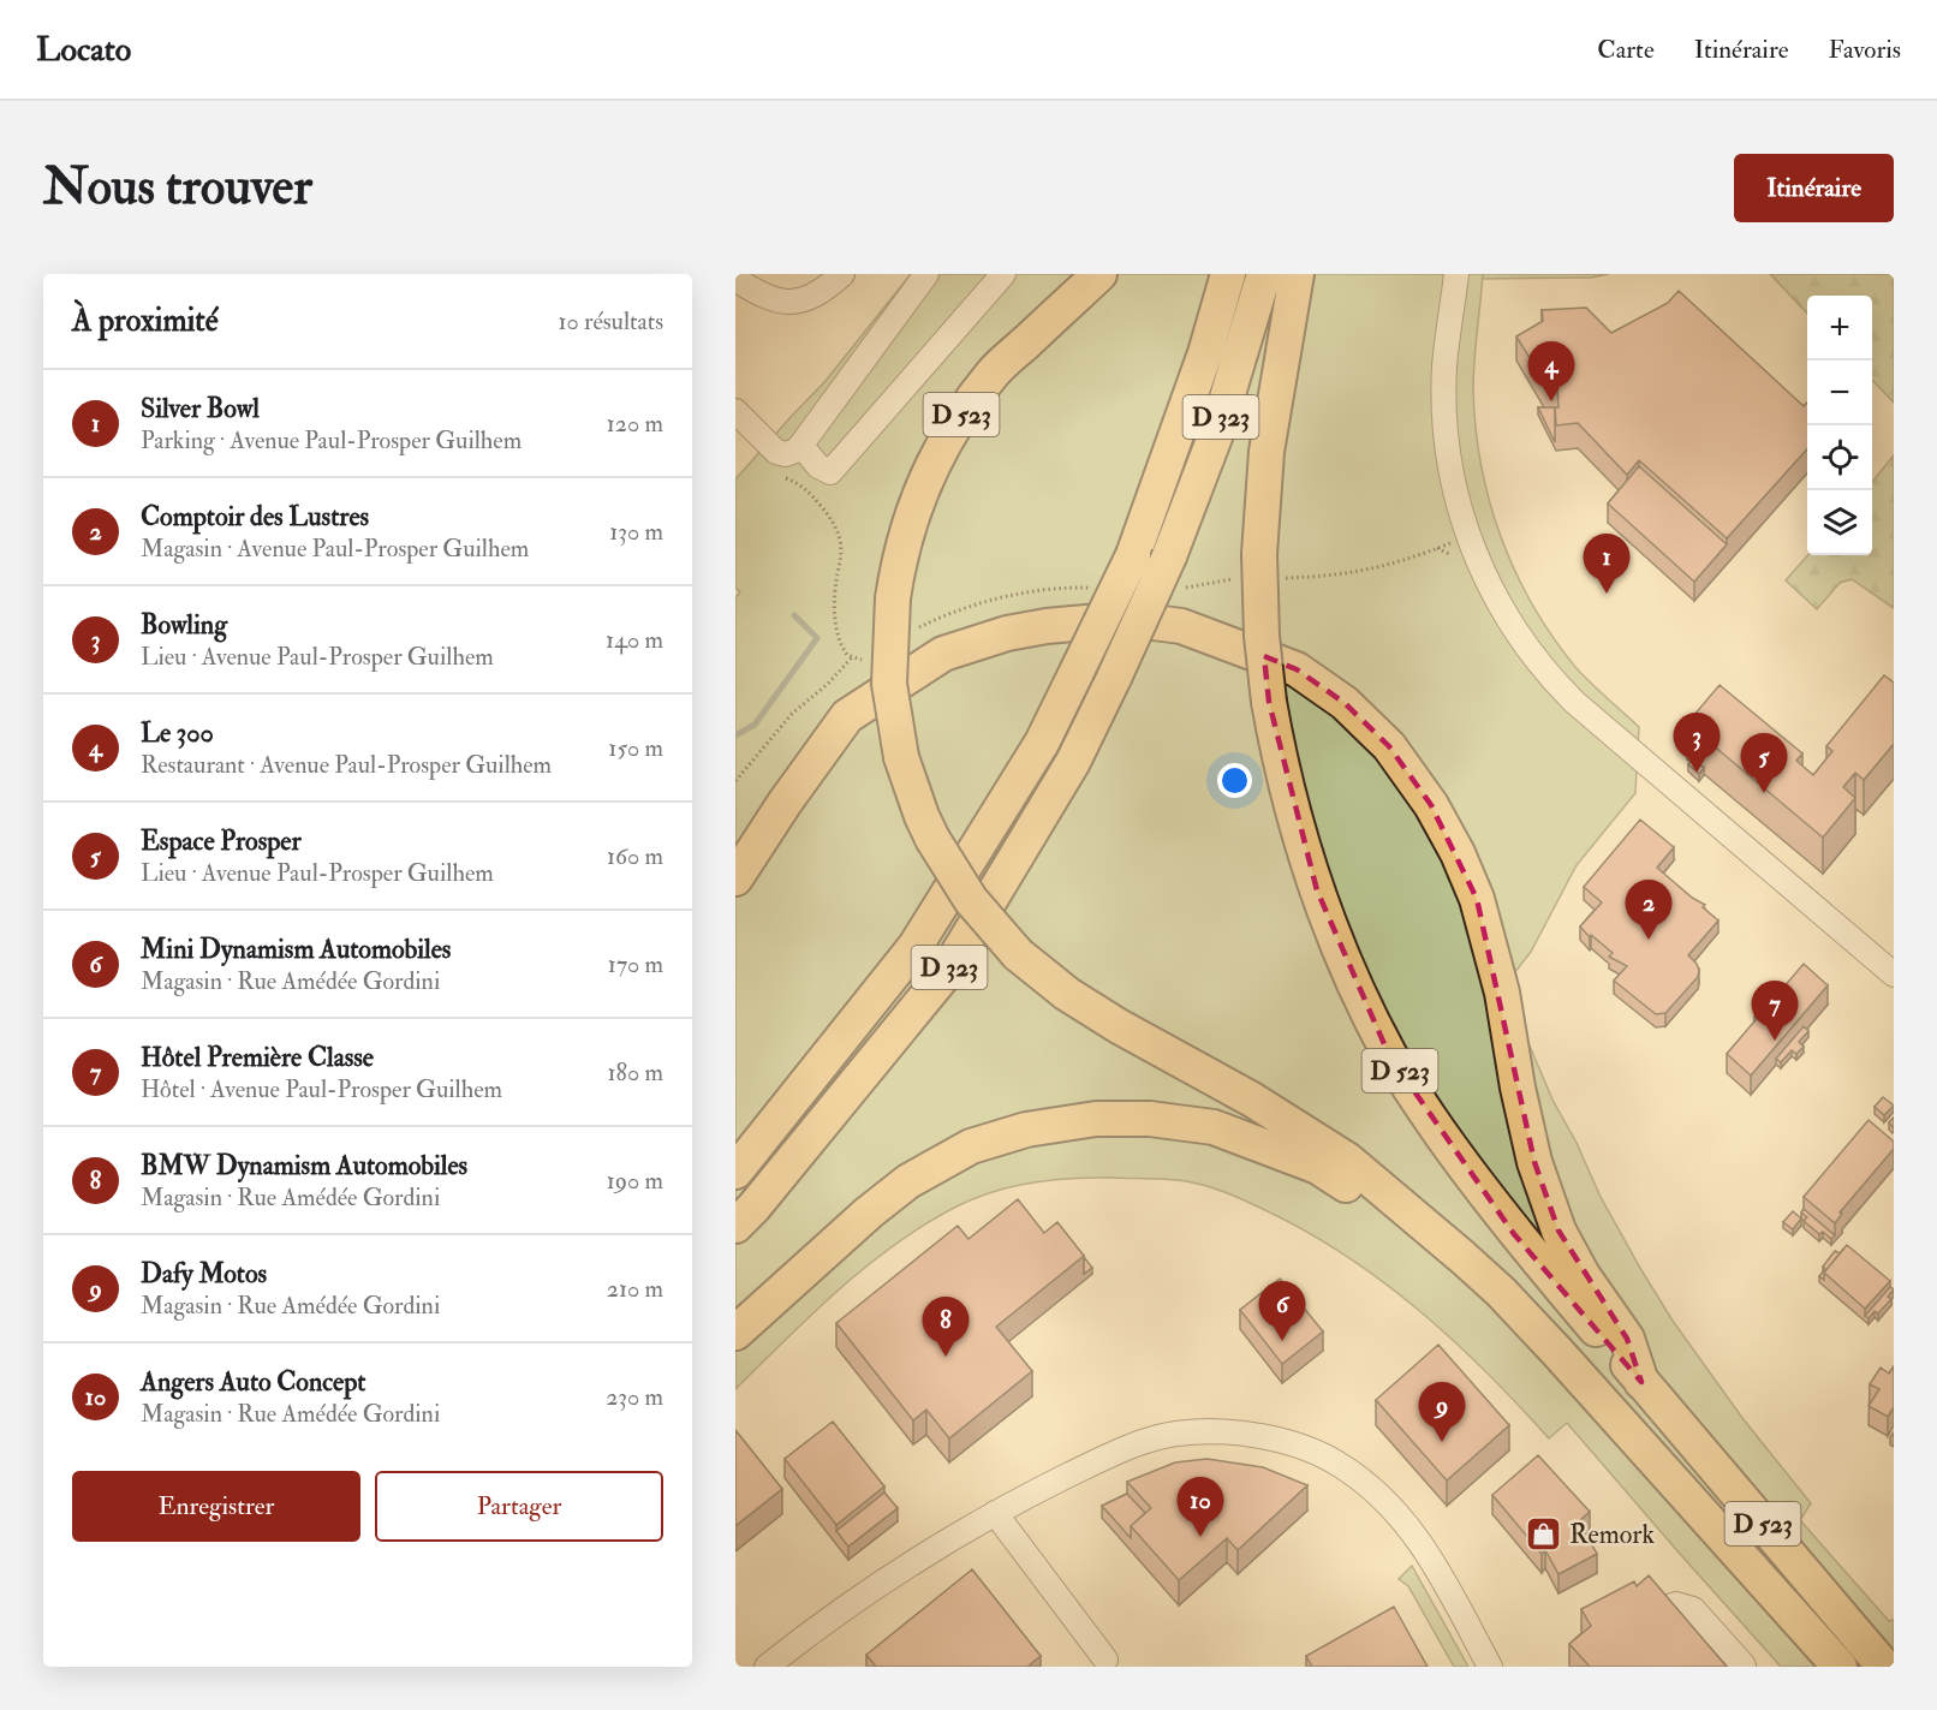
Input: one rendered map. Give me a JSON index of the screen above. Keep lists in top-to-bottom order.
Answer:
{
  "streets": {
    "highway": ["D 523", "D 323"]
  },
  "places": {
    "shop": ["Remork"]
  },
  "page": {
    "header": "Locato",
    "nav": ["Carte", "Itinéraire", "Favoris"],
    "buttons": [
      "Itinéraire",
      ["Enregistrer", "Partager"]
    ],
    "title": "Nous trouver",
    "heading": ["À proximité", "10 résultats"],
    "map_buttons": ["+", "−"],
    "pins": [
      "4",
      "1",
      "3",
      "5",
      "2",
      "7",
      "6",
      "8",
      "9",
      "10"
    ],
    "list": [
      {
        "mark": "1",
        "name": "Silver Bowl",
        "note": "Parking · Avenue Paul-Prosper Guilhem",
        "value": "120 m"
      },
      {
        "mark": "2",
        "name": "Comptoir des Lustres",
        "note": "Magasin · Avenue Paul-Prosper Guilhem",
        "value": "130 m"
      },
      {
        "mark": "3",
        "name": "Bowling",
        "note": "Lieu · Avenue Paul-Prosper Guilhem",
        "value": "140 m"
      },
      {
        "mark": "4",
        "name": "Le 300",
        "note": "Restaurant · Avenue Paul-Prosper Guilhem",
        "value": "150 m"
      },
      {
        "mark": "5",
        "name": "Espace Prosper",
        "note": "Lieu · Avenue Paul-Prosper Guilhem",
        "value": "160 m"
      },
      {
        "mark": "6",
        "name": "Mini Dynamism Automobiles",
        "note": "Magasin · Rue Amédée Gordini",
        "value": "170 m"
      },
      {
        "mark": "7",
        "name": "Hôtel Première Classe",
        "note": "Hôtel · Avenue Paul-Prosper Guilhem",
        "value": "180 m"
      },
      {
        "mark": "8",
        "name": "BMW Dynamism Automobiles",
        "note": "Magasin · Rue Amédée Gordini",
        "value": "190 m"
      },
      {
        "mark": "9",
        "name": "Dafy Motos",
        "note": "Magasin · Rue Amédée Gordini",
        "value": "210 m"
      },
      {
        "mark": "10",
        "name": "Angers Auto Concept",
        "note": "Magasin · Rue Amédée Gordini",
        "value": "230 m"
      }
    ]
  }
}
